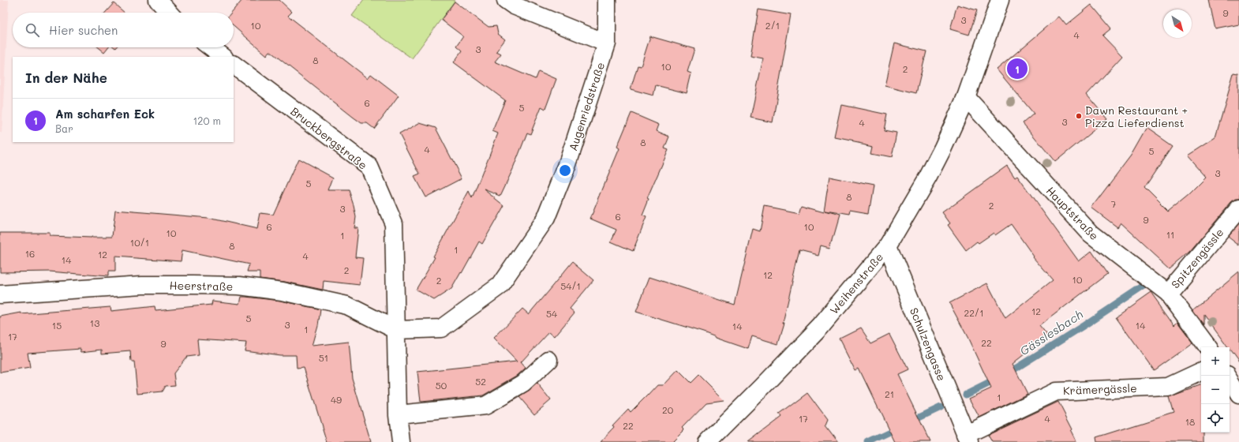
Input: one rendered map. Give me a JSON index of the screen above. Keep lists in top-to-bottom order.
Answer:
{
  "streets": {
    "street": [
      "Augenriedstraße",
      "Bruckbergstraße",
      "Hauptstraße",
      "Spitzengässle",
      "Weihenstraße",
      "Heerstraße",
      "Schulzengasse",
      "Krämergässle"
    ]
  },
  "crossings": [
    ["Augenriedstraße", "Bruckbergstraße"],
    ["Augenriedstraße", "Heerstraße"],
    ["Bruckbergstraße", "Heerstraße"],
    ["Hauptstraße", "Spitzengässle"],
    ["Hauptstraße", "Weihenstraße"],
    ["Weihenstraße", "Schulzengasse"],
    ["Schulzengasse", "Krämergässle"]
  ],
  "water": ["Gässlesbach"],
  "places": ["Dawn Restaurant + Pizza Lieferdienst"],
  "house_numbers": [
    "9",
    "3",
    "10",
    "2/1",
    "4",
    "3",
    "8",
    "10",
    "2",
    "6",
    "5",
    "3",
    "4",
    "8",
    "4",
    "5",
    "3",
    "5",
    "8",
    "7",
    "2",
    "3",
    "6",
    "9",
    "6",
    "10",
    "10",
    "11",
    "1",
    "10/1",
    "8",
    "1",
    "16",
    "12",
    "4",
    "14",
    "2",
    "12",
    "10",
    "2",
    "54/1",
    "12",
    "22/1",
    "54",
    "5",
    "13",
    "3",
    "15",
    "14",
    "14",
    "1",
    "17",
    "22",
    "9",
    "51",
    "52",
    "50",
    "21",
    "1",
    "49",
    "20",
    "17",
    "4",
    "18",
    "22"
  ],
  "north": "bottom right",
  "page": {
    "search": "Hier suchen",
    "pins": "1",
    "heading": "In der Nähe",
    "list": [
      {
        "mark": "1",
        "name": "Am scharfen Eck",
        "note": "Bar",
        "value": "120 m"
      }
    ],
    "map_buttons": ["+", "−"]
  }
}
